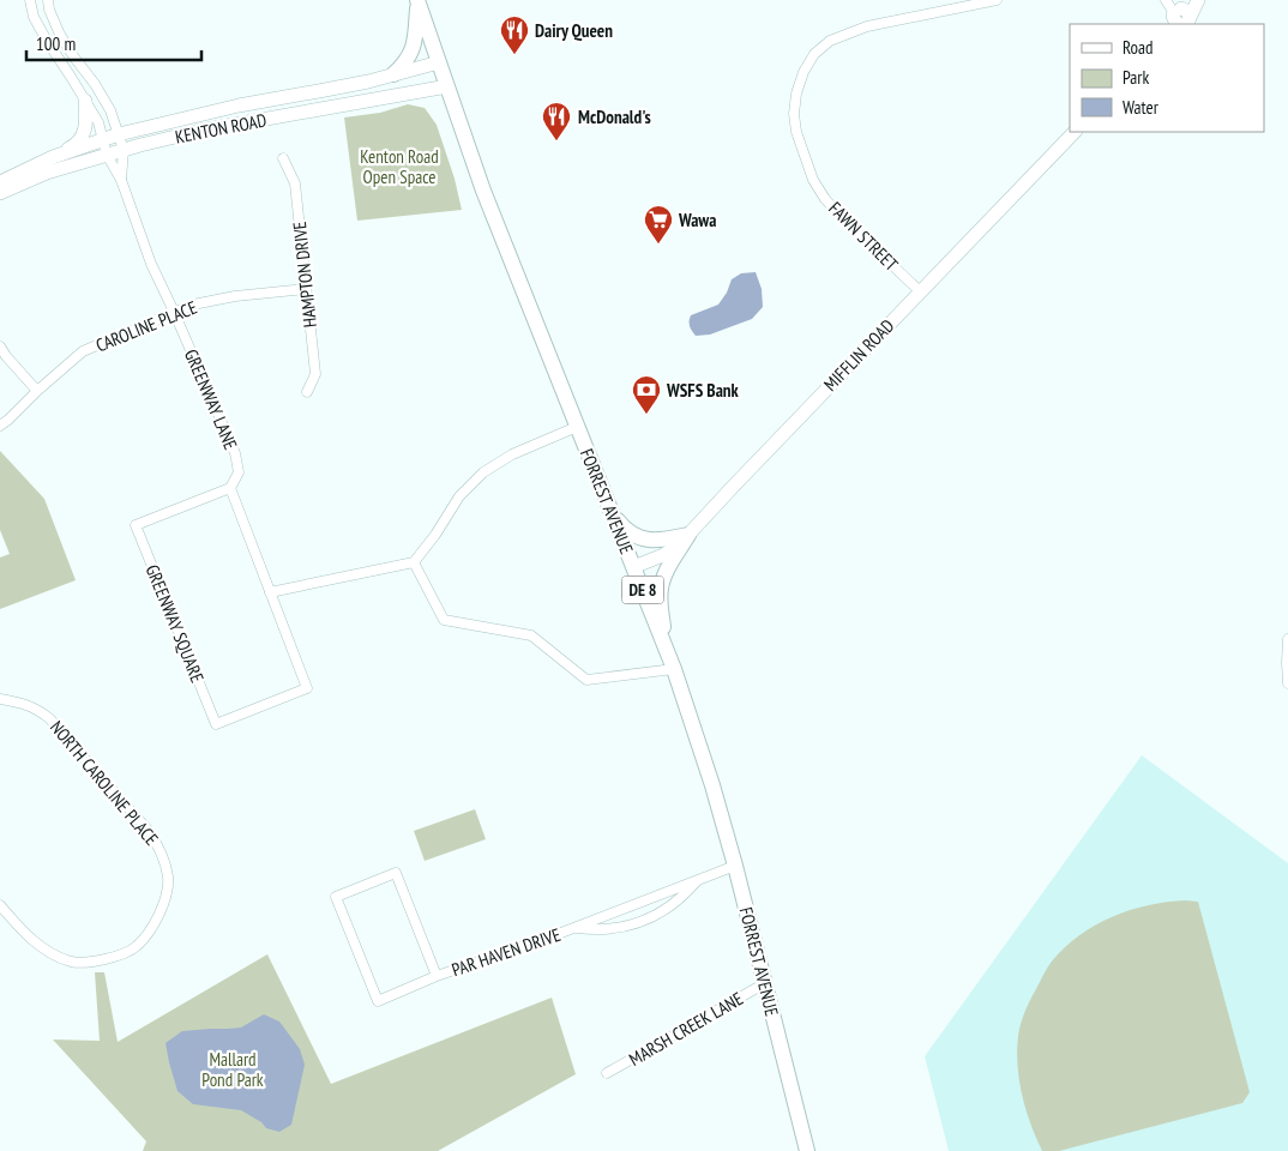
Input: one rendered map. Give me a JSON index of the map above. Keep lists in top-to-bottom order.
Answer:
{
  "streets": {
    "highway": ["FORREST AVENUE", "DE 8"],
    "main road": ["KENTON ROAD", "MIFFLIN ROAD"],
    "street": [
      "FAWN STREET",
      "HAMPTON DRIVE",
      "CAROLINE PLACE",
      "GREENWAY LANE",
      "GREENWAY SQUARE",
      "NORTH CAROLINE PLACE",
      "PAR HAVEN DRIVE",
      "MARSH CREEK LANE"
    ]
  },
  "crossings": [
    ["KENTON ROAD", "GREENWAY LANE"],
    ["KENTON ROAD", "FORREST AVENUE"],
    ["FAWN STREET", "MIFFLIN ROAD"],
    ["HAMPTON DRIVE", "CAROLINE PLACE"],
    ["CAROLINE PLACE", "GREENWAY LANE"],
    ["MIFFLIN ROAD", "FORREST AVENUE"],
    ["GREENWAY LANE", "GREENWAY SQUARE"],
    ["FORREST AVENUE", "PAR HAVEN DRIVE"],
    ["FORREST AVENUE", "MARSH CREEK LANE"]
  ],
  "parks": ["Kenton Road Open Space", "Mallard Pond Park"],
  "places": {
    "restaurant": ["Dairy Queen", "McDonald's"],
    "supermarket": ["Wawa"],
    "bank": ["WSFS Bank"]
  },
  "legend": ["Road", "Park", "Water"],
  "scale_bar": "100 m"
}
